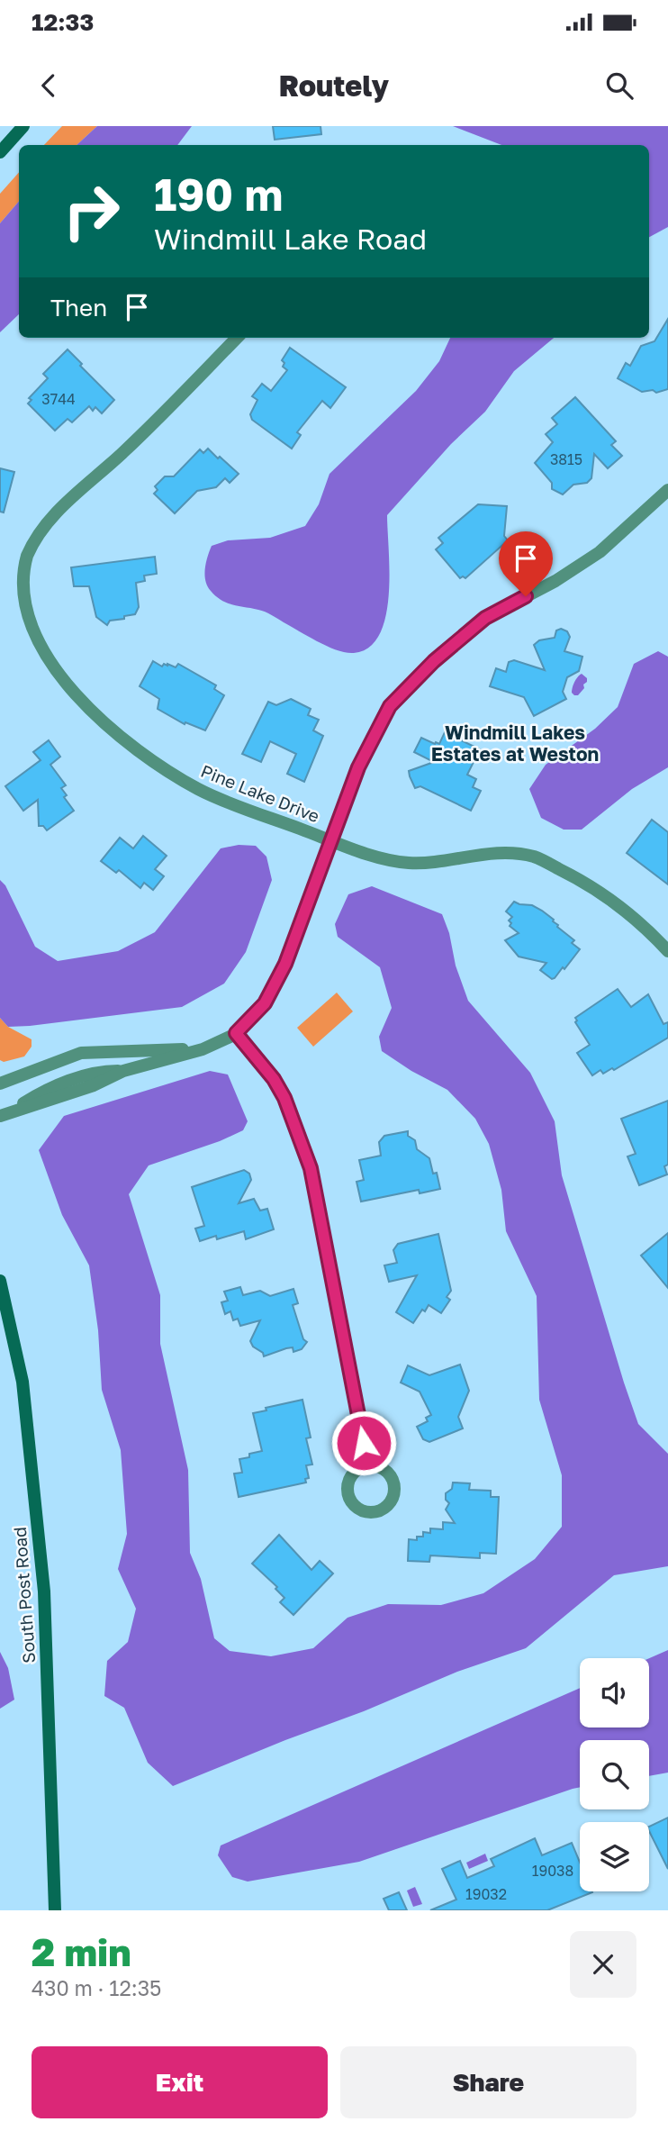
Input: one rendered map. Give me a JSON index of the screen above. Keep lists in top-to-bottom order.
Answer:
{
  "streets": {
    "street": ["Pine Lake Drive", "South Post Road"]
  },
  "districts": ["Windmill Lakes Estates at Weston"],
  "house_numbers": [
    "3744",
    "3815",
    "19038",
    "19032"
  ],
  "page": {
    "status": "12:33",
    "header": "Routely",
    "turn": ["190 m", "Windmill Lake Road"],
    "then": "Then",
    "heading": ["2 min", "430 m · 12:35"],
    "buttons": ["Exit", "Share"]
  }
}
